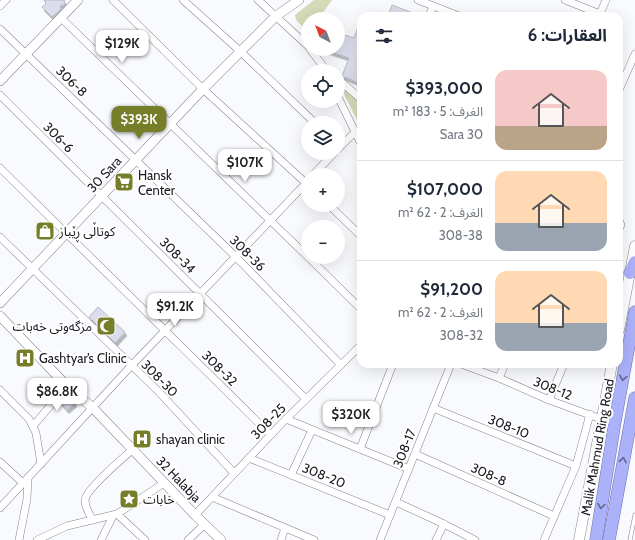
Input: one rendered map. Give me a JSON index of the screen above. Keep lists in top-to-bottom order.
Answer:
{
  "streets": {
    "highway": ["Malik Mahmud Ring Road"],
    "street": [
      "306-8",
      "306-6",
      "30 Sara",
      "308-36",
      "308-34",
      "308-32",
      "308-30",
      "308-12",
      "308-25",
      "308-10",
      "308-17",
      "308-8",
      "308-20",
      "32 Halabja"
    ]
  },
  "crossings": [
    ["306-8", "30 Sara"],
    ["306-8", "308-36"],
    ["306-6", "30 Sara"],
    ["306-6", "308-34"],
    ["30 Sara", "308-36"],
    ["30 Sara", "308-34"],
    ["30 Sara", "308-32"],
    ["30 Sara", "308-30"],
    ["308-36", "308-25"],
    ["308-34", "308-25"],
    ["308-32", "308-25"],
    ["308-30", "308-25"],
    ["308-12", "Malik Mahmud Ring Road"],
    ["308-25", "308-20"],
    ["308-25", "32 Halabja"],
    ["308-10", "308-17"],
    ["308-17", "308-8"],
    ["308-17", "308-20"]
  ],
  "places": {
    "supermarket": ["Hansk Center"],
    "shop": ["کوتاڵی ڕێباز"],
    "mosque": ["مزگەوتی خەبات"],
    "hospital": ["Gashtyar’s Clinic", "shayan clinic"],
    "place": ["خابات"]
  },
  "north": "top left",
  "page": {
    "map_buttons": ["+", "−"],
    "heading": "العقارات: 6",
    "price": [
      "$129K",
      "$393K",
      "$107K",
      "$91.2K",
      "$86.8K",
      "$320K"
    ],
    "list": [
      {
        "name": "$393,000",
        "note": "الغرف: 5 · 183 m² · 30 Sara"
      },
      {
        "name": "$107,000",
        "note": "الغرف: 2 · 62 m² · 308-38"
      },
      {
        "name": "$91,200",
        "note": "الغرف: 2 · 62 m² · 308-32"
      }
    ]
  }
}
